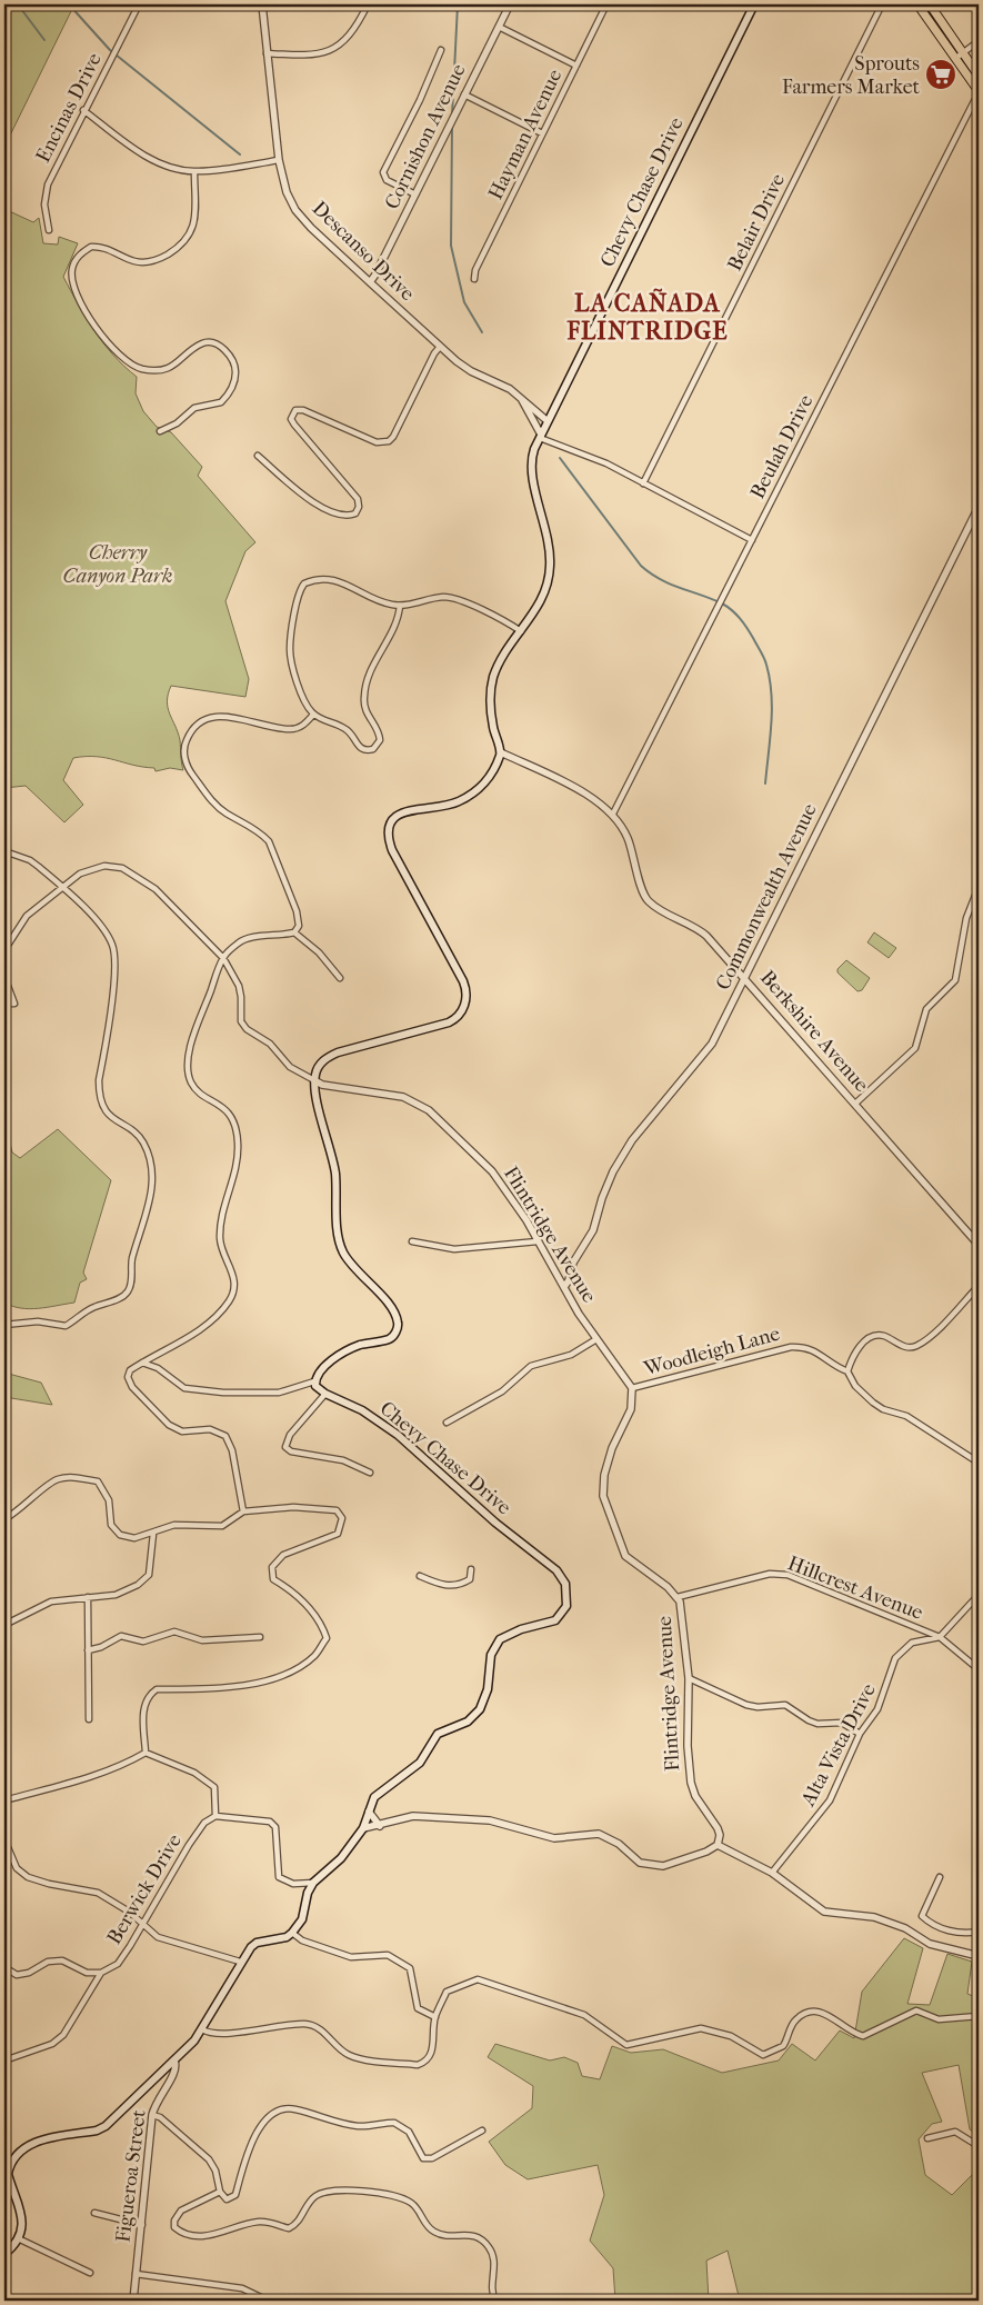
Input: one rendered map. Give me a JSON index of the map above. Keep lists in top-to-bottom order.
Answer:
{
  "streets": {
    "main road": ["Chevy Chase Drive"],
    "street": [
      "Encinas Drive",
      "Hayman Avenue",
      "Cornishon Avenue",
      "Belair Drive",
      "Descanso Drive",
      "Beulah Drive",
      "Commonwealth Avenue",
      "Berkshire Avenue",
      "Flintridge Avenue",
      "Woodleigh Lane",
      "Hillcrest Avenue",
      "Alta Vista Drive",
      "Berwick Drive",
      "Figueroa Street"
    ]
  },
  "crossings": [
    ["Cornishon Avenue", "Descanso Drive"],
    ["Chevy Chase Drive", "Descanso Drive"],
    ["Chevy Chase Drive", "Berkshire Avenue"],
    ["Beulah Drive", "Berkshire Avenue"],
    ["Commonwealth Avenue", "Berkshire Avenue"],
    ["Commonwealth Avenue", "Flintridge Avenue"],
    ["Flintridge Avenue", "Woodleigh Lane"],
    ["Flintridge Avenue", "Hillcrest Avenue"],
    ["Hillcrest Avenue", "Alta Vista Drive"]
  ],
  "districts": ["LA CAÑADA FLINTRIDGE"],
  "parks": ["Cherry Canyon Park"],
  "places": {
    "supermarket": ["Sprouts Farmers Market"]
  }
}
